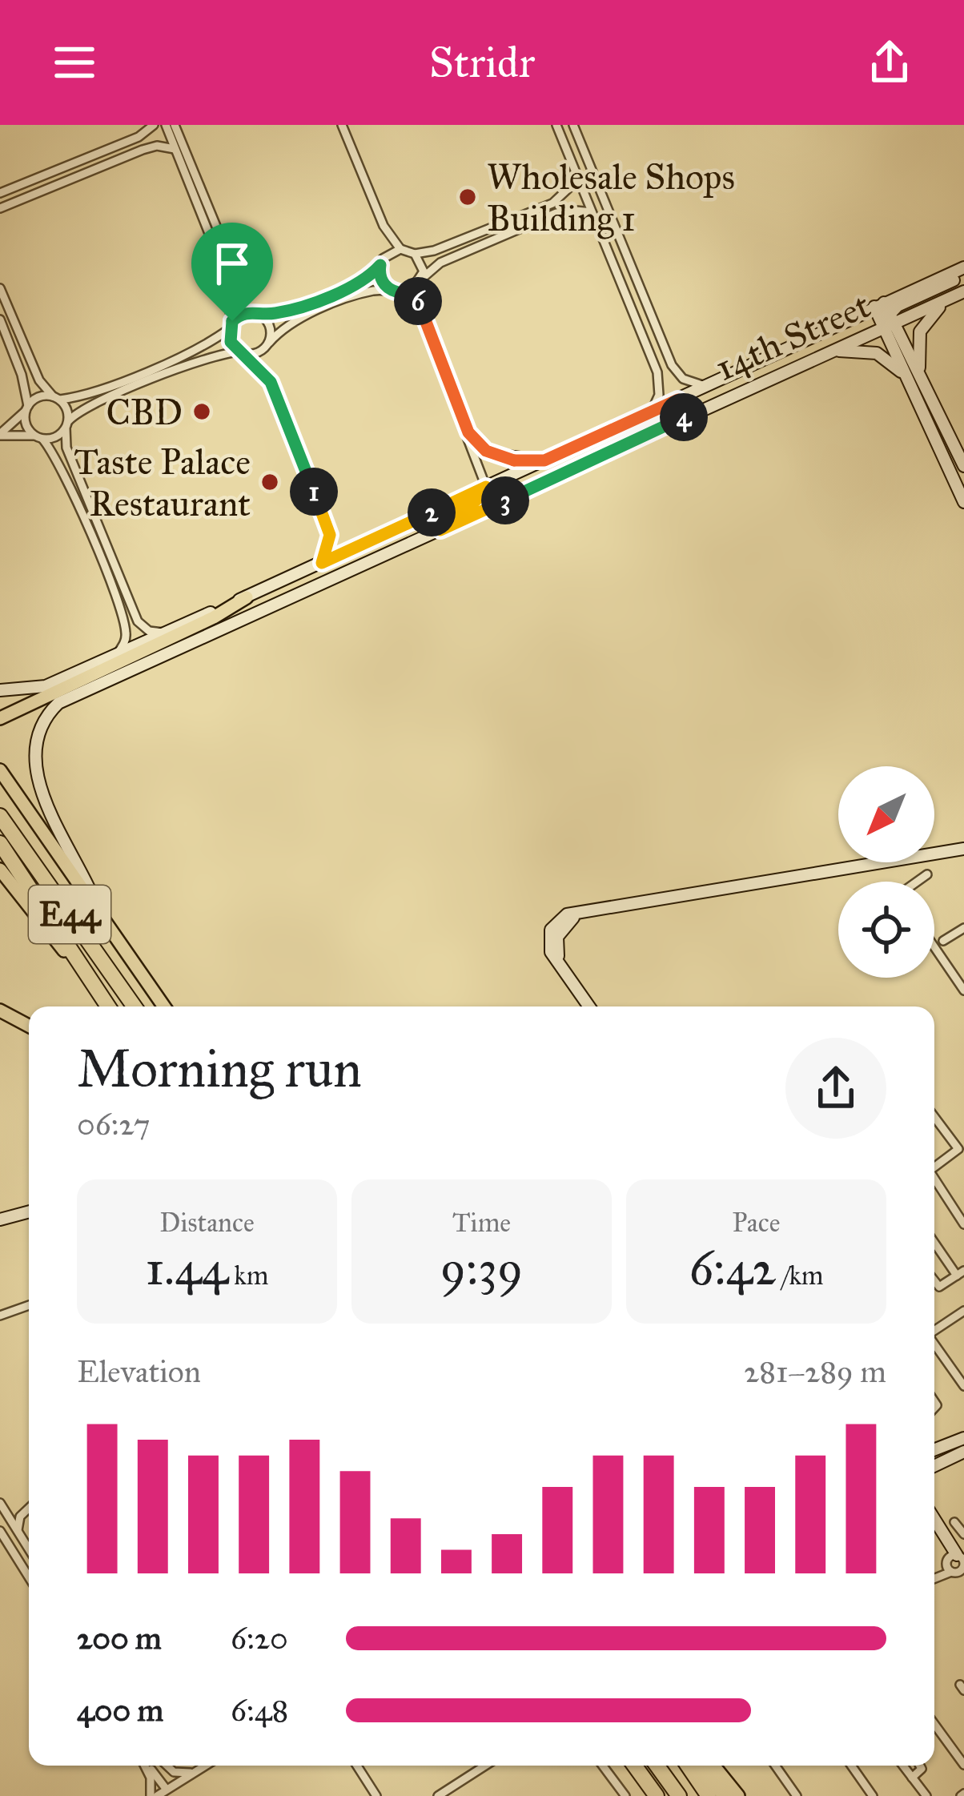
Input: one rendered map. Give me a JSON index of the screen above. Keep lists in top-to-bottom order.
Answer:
{
  "streets": {
    "highway": ["E44"],
    "main road": ["14th Street"]
  },
  "places": ["Wholesale Shops Building 1", "CBD", "Taste Palace Restaurant"],
  "north": "bottom left",
  "page": {
    "header": "Stridr",
    "pins": [
      "6",
      "4",
      "1",
      "3",
      "2"
    ],
    "heading": ["Morning run", "06:27"],
    "stats": [
      ["Distance", "1.44 km"],
      ["Time", "9:39"],
      ["Pace", "6:42 /km"]
    ],
    "chart": ["Elevation", "281–289 m"],
    "list": [
      {
        "name": "200 m",
        "note": "6:20"
      },
      {
        "name": "400 m",
        "note": "6:48"
      }
    ]
  }
}
